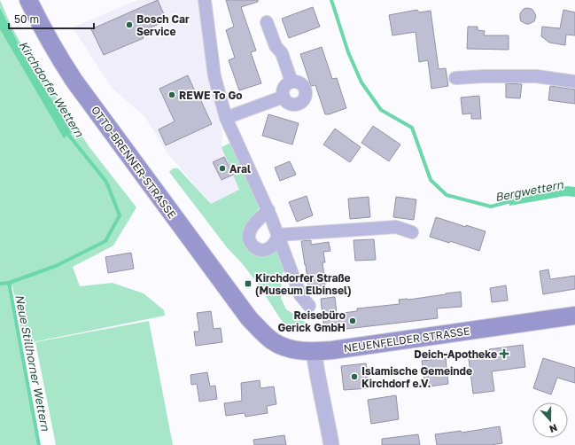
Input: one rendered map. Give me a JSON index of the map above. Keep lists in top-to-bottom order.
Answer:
{
  "streets": {
    "main road": ["OTTO-BRENNER-STRASSE", "NEUENFELDER STRASSE"]
  },
  "crossings": [
    ["OTTO-BRENNER-STRASSE", "NEUENFELDER STRASSE"]
  ],
  "water": ["Kirchdorfer Wettern", "Bergwettern", "Neue Stillhorner Wettern"],
  "places": {
    "other": [
      "Bosch Car Service",
      "REWE To Go",
      "Aral",
      "Reisebüro Gerick GmbH",
      "Islamische Gemeinde Kirchdorf e.V."
    ],
    "transit": ["Kirchdorfer Straße (Museum Elbinsel)"],
    "health": ["Deich-Apotheke"]
  },
  "scale_bar": "50 m",
  "north": "bottom"
}
